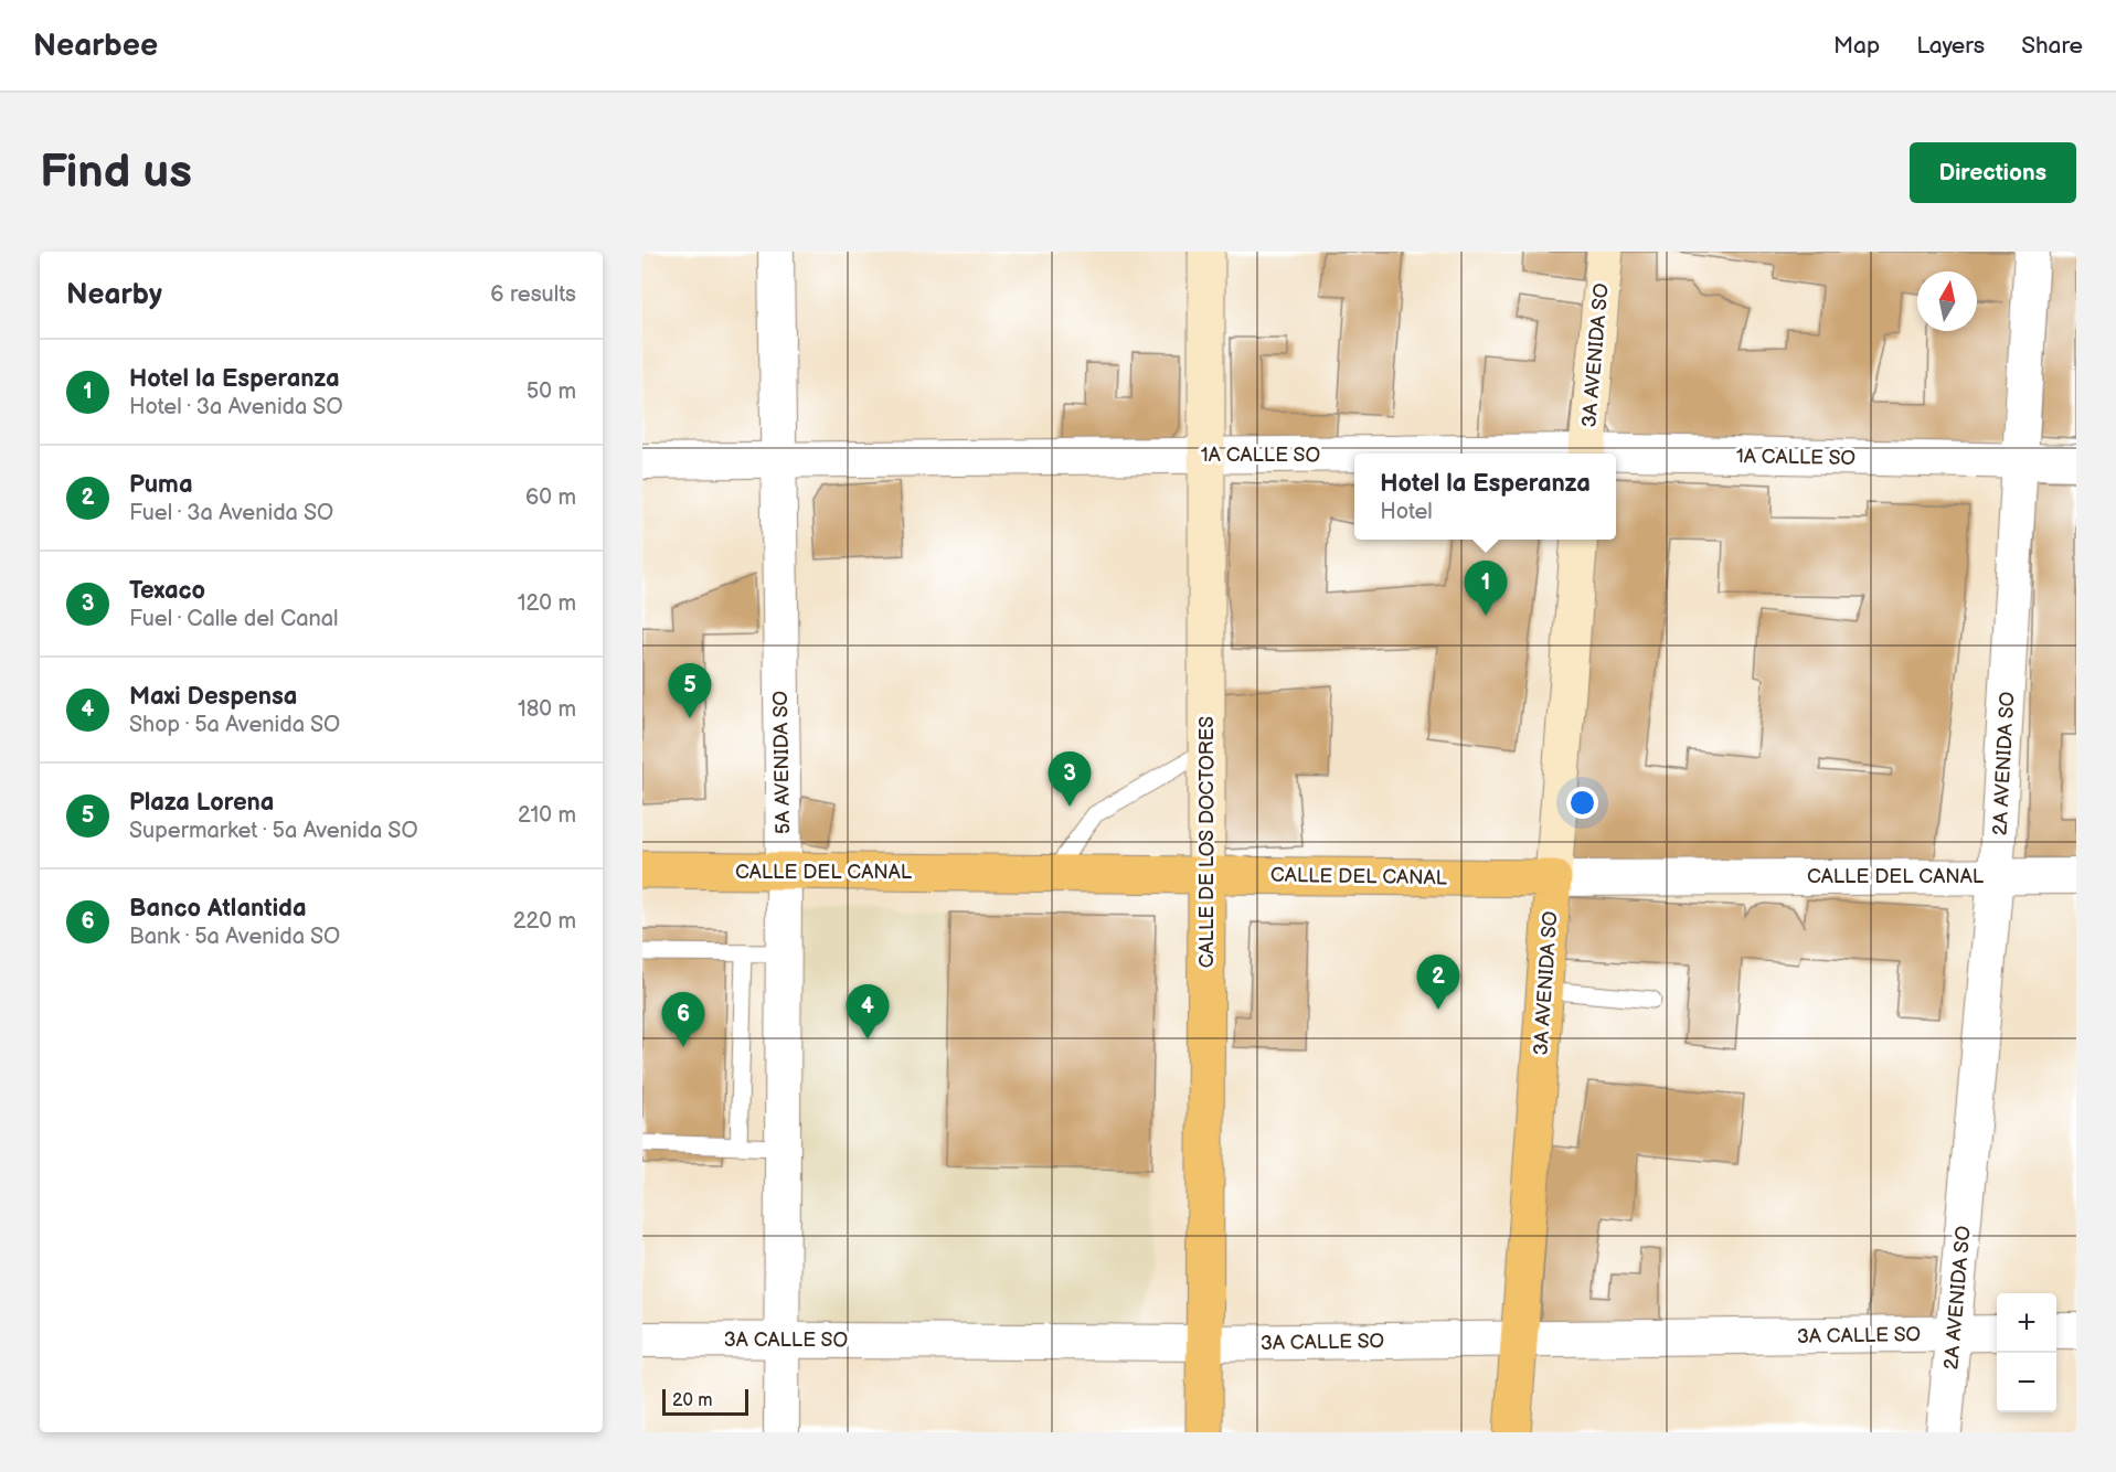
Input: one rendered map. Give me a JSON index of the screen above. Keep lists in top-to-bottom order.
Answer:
{
  "streets": {
    "highway": ["3A AVENIDA SO", "CALLE DE LOS DOCTORES", "CALLE DEL CANAL"],
    "street": [
      "1A CALLE SO",
      "5A AVENIDA SO",
      "2A AVENIDA SO",
      "3A CALLE SO"
    ]
  },
  "crossings": [
    ["3A AVENIDA SO", "CALLE DEL CANAL"],
    ["3A AVENIDA SO", "3A CALLE SO"],
    ["1A CALLE SO", "5A AVENIDA SO"],
    ["1A CALLE SO", "2A AVENIDA SO"],
    ["1A CALLE SO", "CALLE DE LOS DOCTORES"],
    ["5A AVENIDA SO", "CALLE DEL CANAL"],
    ["5A AVENIDA SO", "3A CALLE SO"],
    ["2A AVENIDA SO", "CALLE DEL CANAL"],
    ["2A AVENIDA SO", "3A CALLE SO"],
    ["CALLE DE LOS DOCTORES", "CALLE DEL CANAL"],
    ["CALLE DE LOS DOCTORES", "3A CALLE SO"]
  ],
  "scale_bar": "20 m",
  "north": "top",
  "page": {
    "header": "Nearbee",
    "nav": ["Map", "Layers", "Share"],
    "buttons": "Directions",
    "title": "Find us",
    "heading": ["Nearby", "6 results"],
    "list": [
      {
        "mark": "1",
        "name": "Hotel la Esperanza",
        "note": "Hotel · 3a Avenida SO",
        "value": "50 m"
      },
      {
        "mark": "2",
        "name": "Puma",
        "note": "Fuel · 3a Avenida SO",
        "value": "60 m"
      },
      {
        "mark": "3",
        "name": "Texaco",
        "note": "Fuel · Calle del Canal",
        "value": "120 m"
      },
      {
        "mark": "4",
        "name": "Maxi Despensa",
        "note": "Shop · 5a Avenida SO",
        "value": "180 m"
      },
      {
        "mark": "5",
        "name": "Plaza Lorena",
        "note": "Supermarket · 5a Avenida SO",
        "value": "210 m"
      },
      {
        "mark": "6",
        "name": "Banco Atlantida",
        "note": "Bank · 5a Avenida SO",
        "value": "220 m"
      }
    ],
    "popup": ["Hotel la Esperanza", "Hotel"],
    "pins": [
      "1",
      "5",
      "3",
      "2",
      "4",
      "6"
    ],
    "map_buttons": ["+", "−"],
    "scale": "20 m"
  }
}
